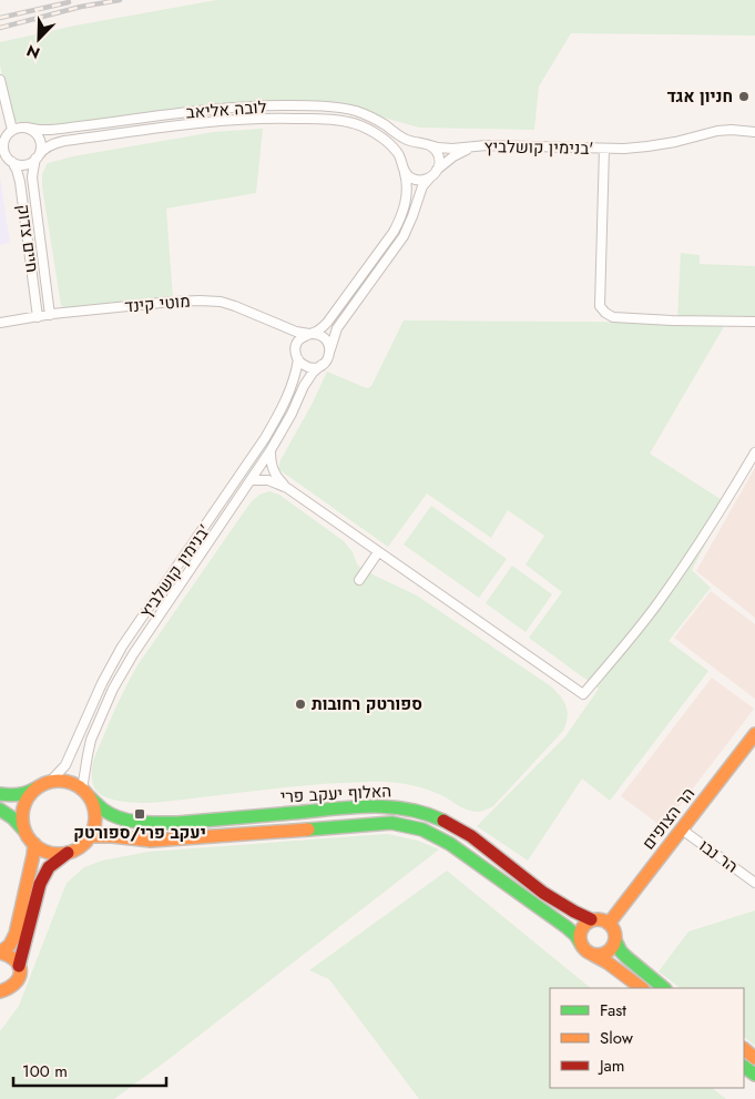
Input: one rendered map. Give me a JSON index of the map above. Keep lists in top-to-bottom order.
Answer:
{
  "streets": {
    "street": [
      "לובה אליאב",
      "בנימין קושלביץ'",
      "חיים צדוק",
      "מוטי קינד",
      "האלוף יעקב פרי",
      "הר הצופים",
      "הר נבו"
    ]
  },
  "crossings": [
    ["לובה אליאב", "בנימין קושלביץ'"],
    ["לובה אליאב", "חיים צדוק"],
    ["בנימין קושלביץ'", "מוטי קינד"],
    ["בנימין קושלביץ'", "האלוף יעקב פרי"],
    ["חיים צדוק", "מוטי קינד"],
    ["האלוף יעקב פרי", "הר הצופים"],
    ["הר הצופים", "הר נבו"]
  ],
  "places": {
    "other": ["חניון אגד", "ספורטק רחובות"],
    "transit": ["יעקב פרי/ספורטק"]
  },
  "legend": ["Fast", "Slow", "Jam"],
  "scale_bar": "100 m",
  "north": "bottom left"
}
